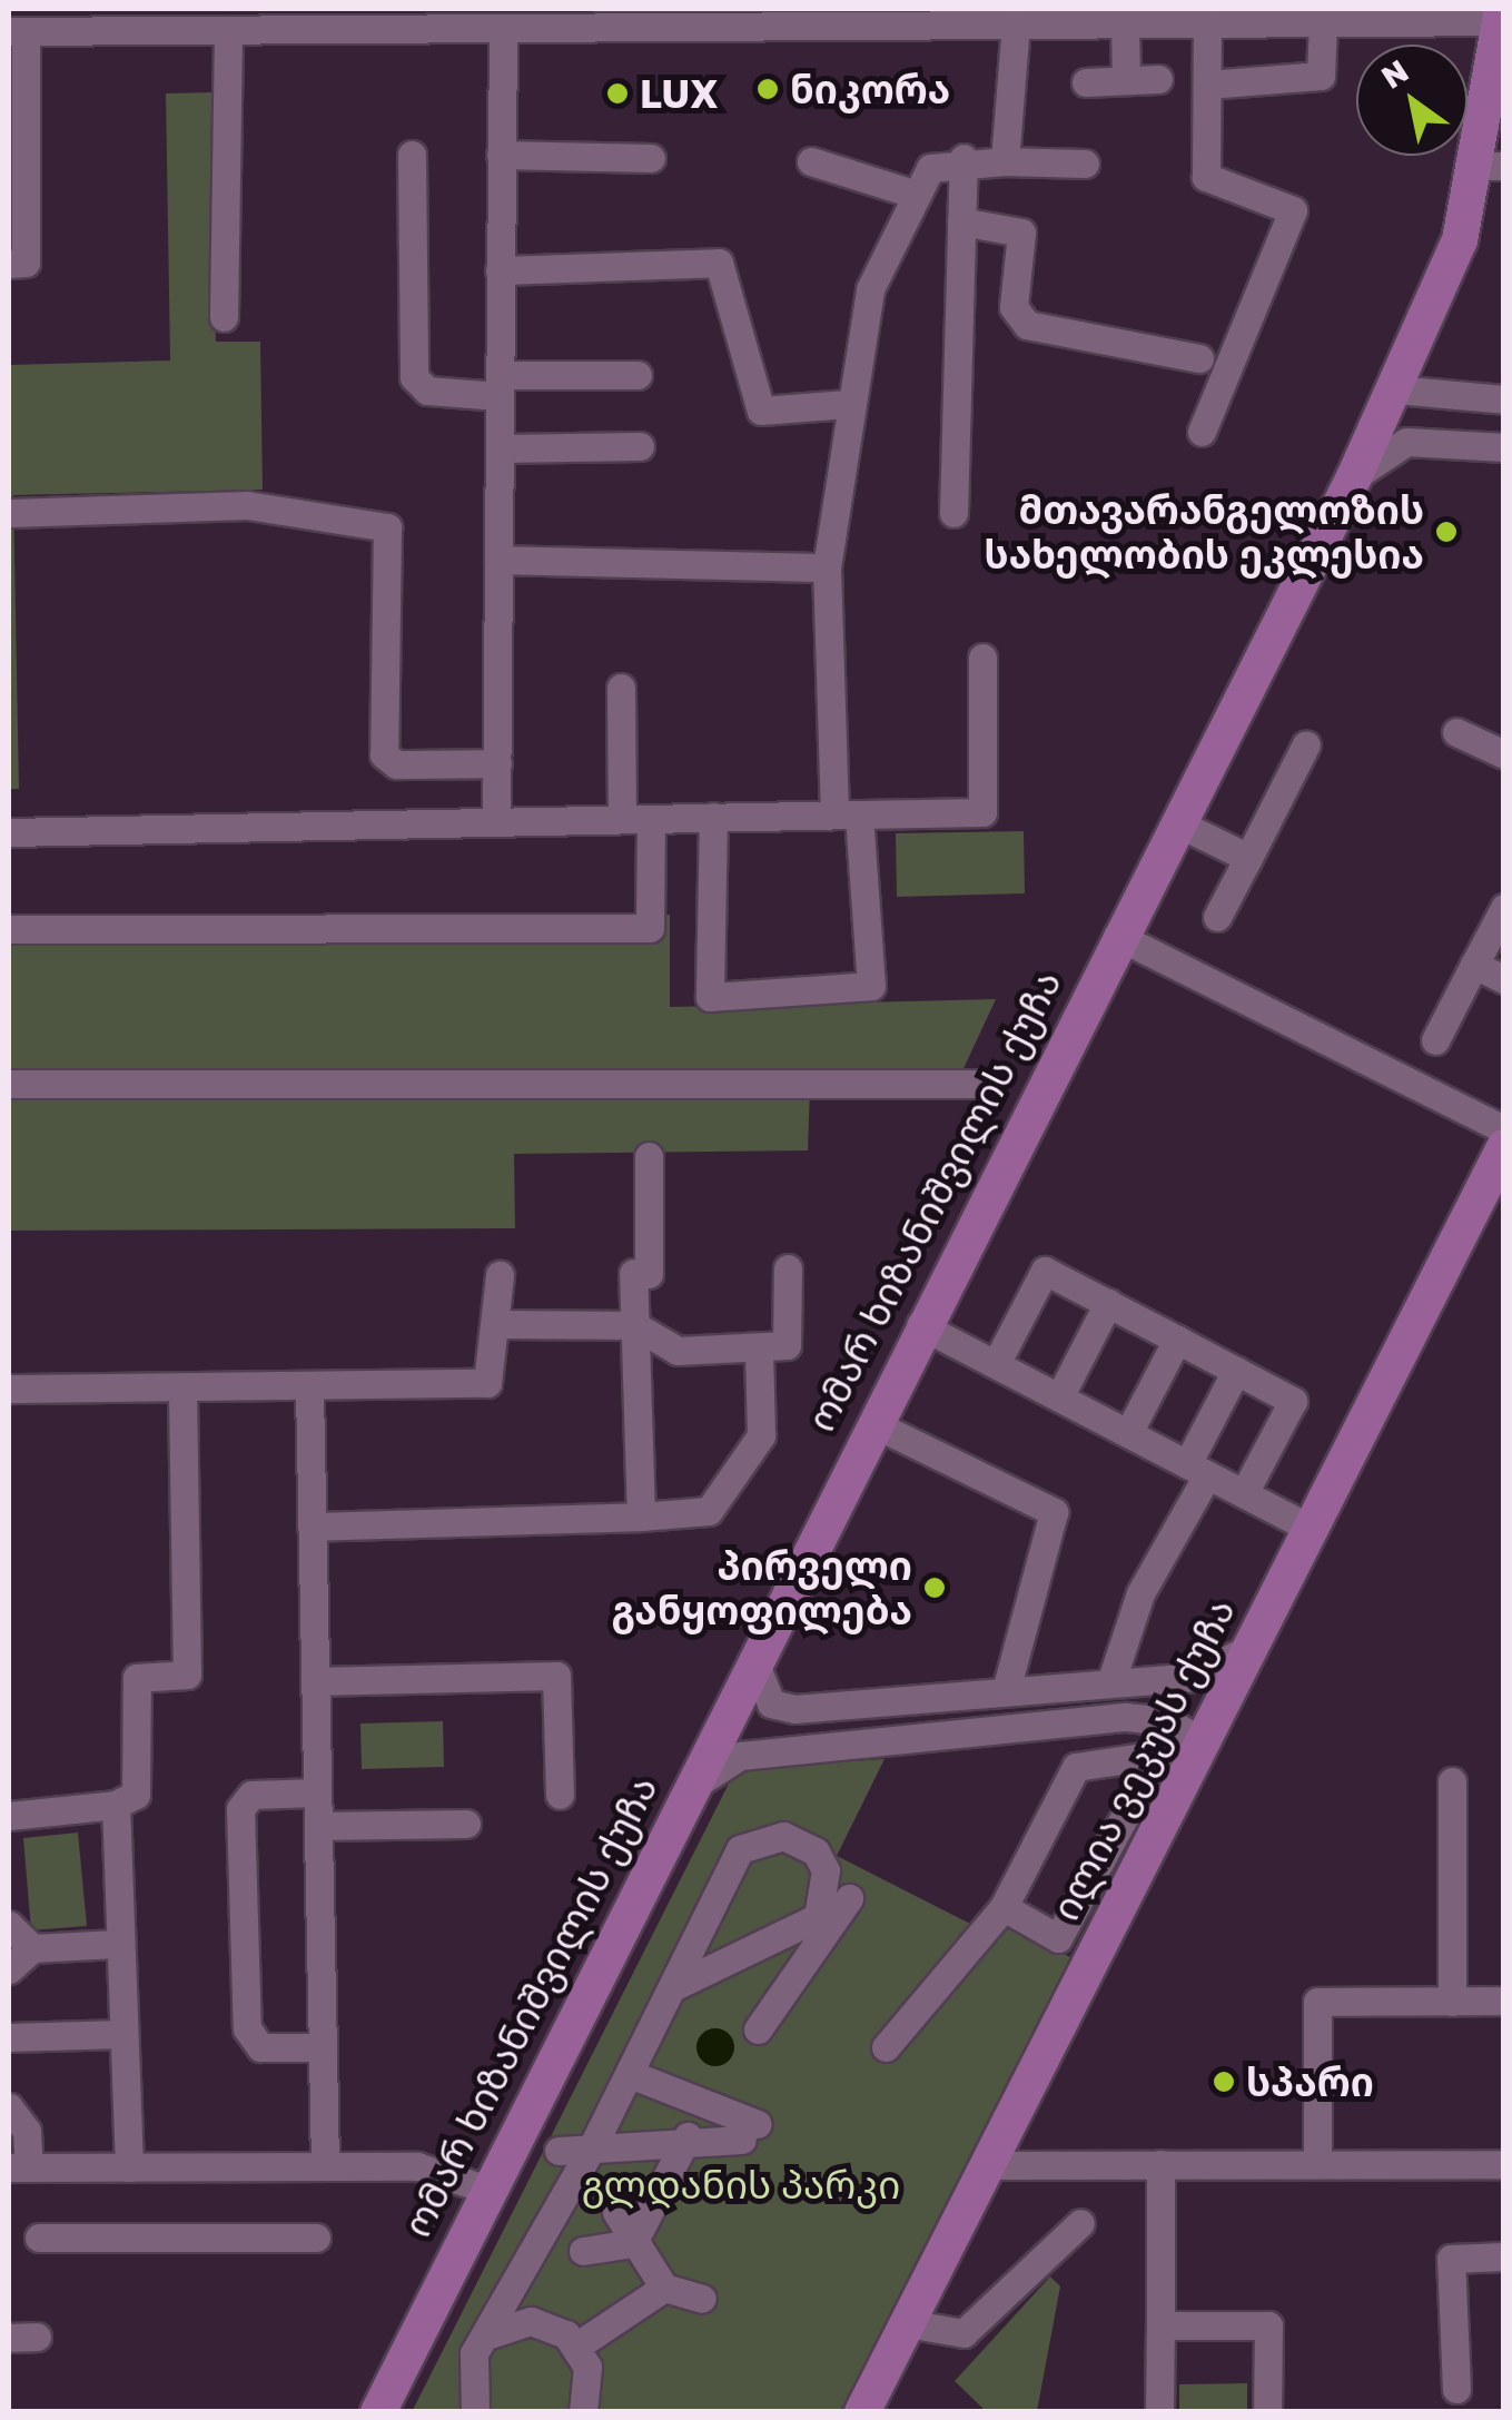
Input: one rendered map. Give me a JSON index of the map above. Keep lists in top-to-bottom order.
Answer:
{
  "streets": {
    "main road": ["ომარ ხიზანიშვილის ქუჩა", "ილია ვეკუას ქუჩა"]
  },
  "parks": ["გლდანის პარკი"],
  "places": [
    "ნიკორა",
    "LUX",
    "მთავარანგელოზის სახელობის ეკლესია",
    "პირველი განყოფილება",
    "სპარი"
  ],
  "north": "top left"
}
